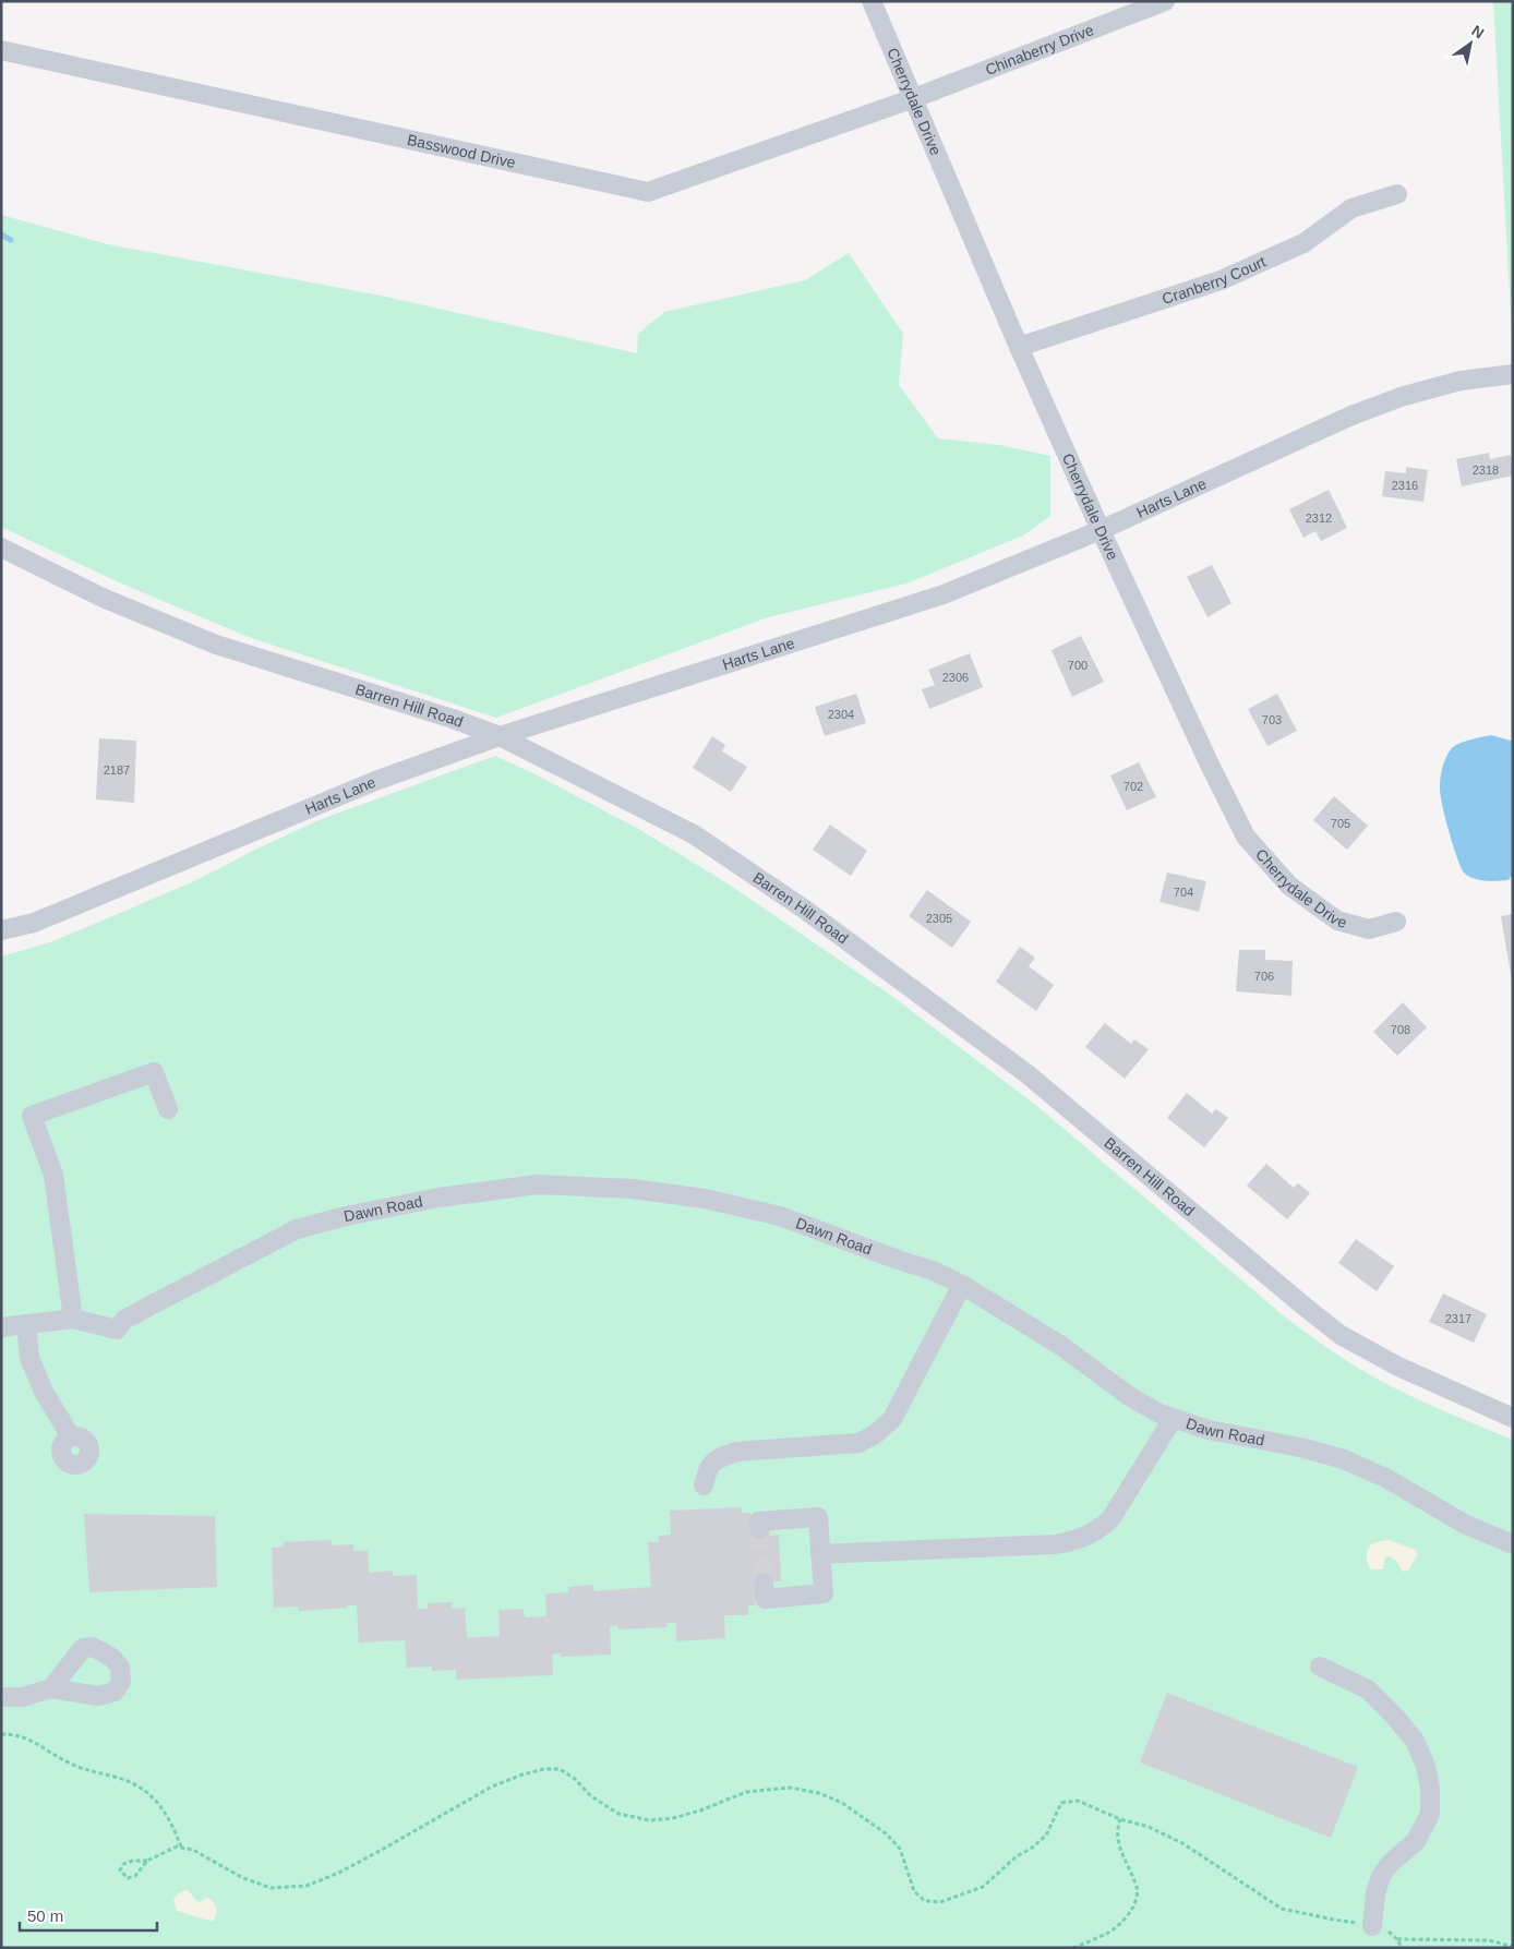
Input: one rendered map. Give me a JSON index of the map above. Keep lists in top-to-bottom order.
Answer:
{
  "streets": {
    "street": [
      "Chinaberry Drive",
      "Cherrydale Drive",
      "Basswood Drive",
      "Cranberry Court",
      "Harts Lane",
      "Barren Hill Road",
      "Dawn Road"
    ]
  },
  "crossings": [
    ["Chinaberry Drive", "Cherrydale Drive"],
    ["Chinaberry Drive", "Basswood Drive"],
    ["Cherrydale Drive", "Basswood Drive"],
    ["Cherrydale Drive", "Cranberry Court"],
    ["Cherrydale Drive", "Harts Lane"],
    ["Harts Lane", "Barren Hill Road"]
  ],
  "house_numbers": [
    "2318",
    "2316",
    "2312",
    "700",
    "2306",
    "2304",
    "703",
    "2187",
    "702",
    "705",
    "704",
    "2305",
    "706",
    "708",
    "2317"
  ],
  "scale_bar": "50 m",
  "north": "top right"
}
